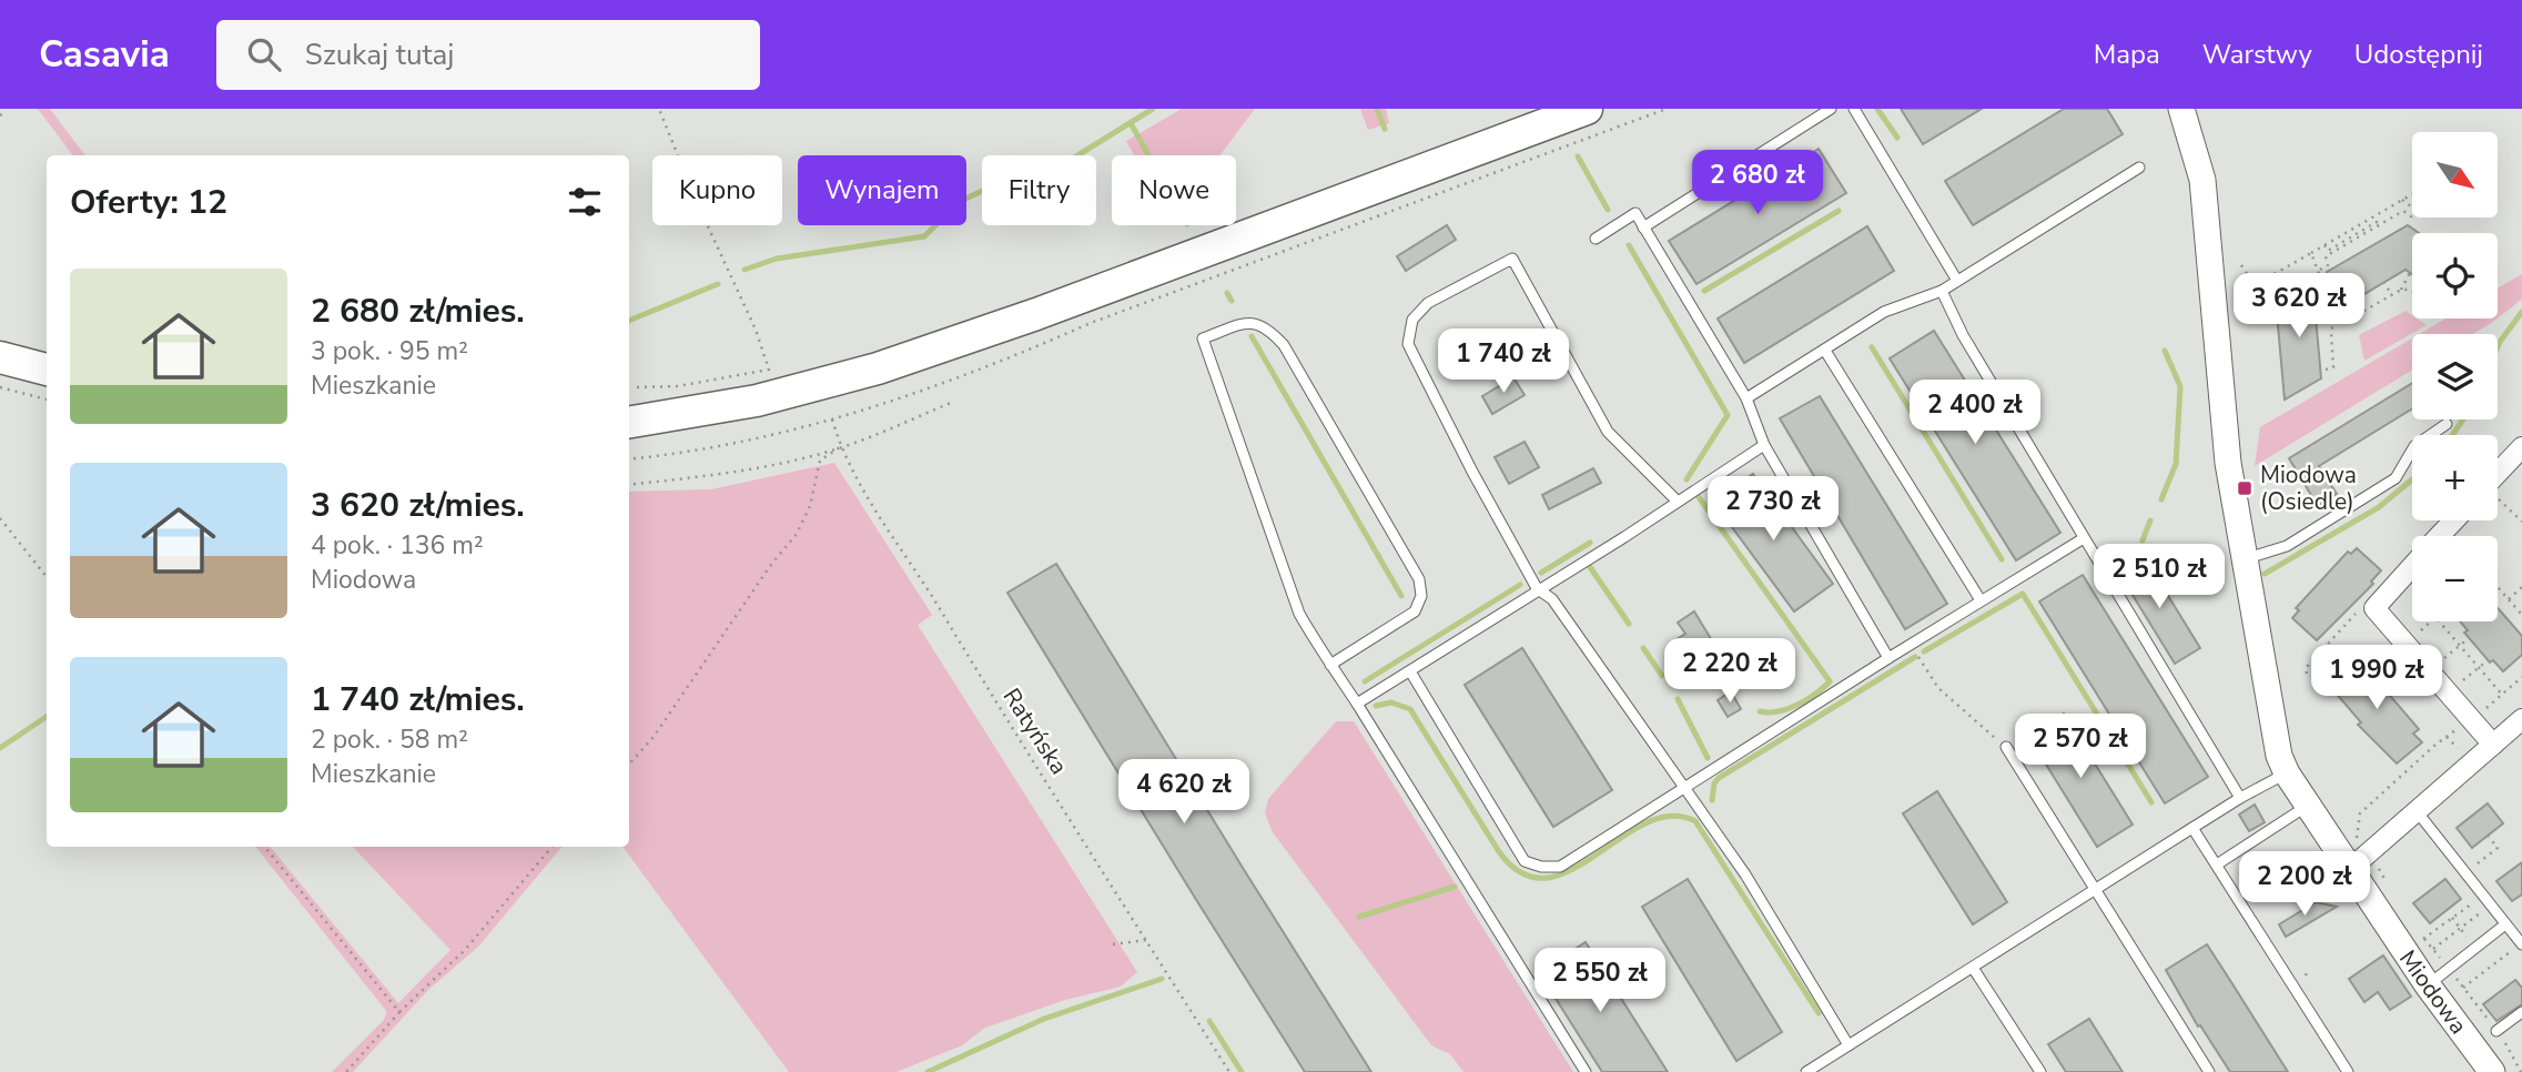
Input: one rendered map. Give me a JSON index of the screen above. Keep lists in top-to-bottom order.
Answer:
{
  "streets": {
    "street": ["Miodowa"],
    "path": ["Ratyńska"]
  },
  "places": {
    "transit": ["Miodowa (Osiedle)"]
  },
  "north": "bottom right",
  "page": {
    "header": "Casavia",
    "search": "Szukaj tutaj",
    "nav": ["Mapa", "Warstwy", "Udostępnij"],
    "map_buttons": ["+", "−"],
    "price": [
      "2 680 zł",
      "3 620 zł",
      "1 740 zł",
      "2 400 zł",
      "2 730 zł",
      "2 510 zł",
      "2 220 zł",
      "1 990 zł",
      "2 570 zł",
      "4 620 zł",
      "2 200 zł",
      "2 550 zł"
    ],
    "chip": [
      "Kupno",
      "Wynajem",
      "Filtry",
      "Nowe"
    ],
    "heading": "Oferty: 12",
    "list": [
      {
        "name": "2 680 zł/mies.",
        "note": "3 pok. · 95 m² · Mieszkanie"
      },
      {
        "name": "3 620 zł/mies.",
        "note": "4 pok. · 136 m² · Miodowa"
      },
      {
        "name": "1 740 zł/mies.",
        "note": "2 pok. · 58 m² · Mieszkanie"
      }
    ]
  }
}
